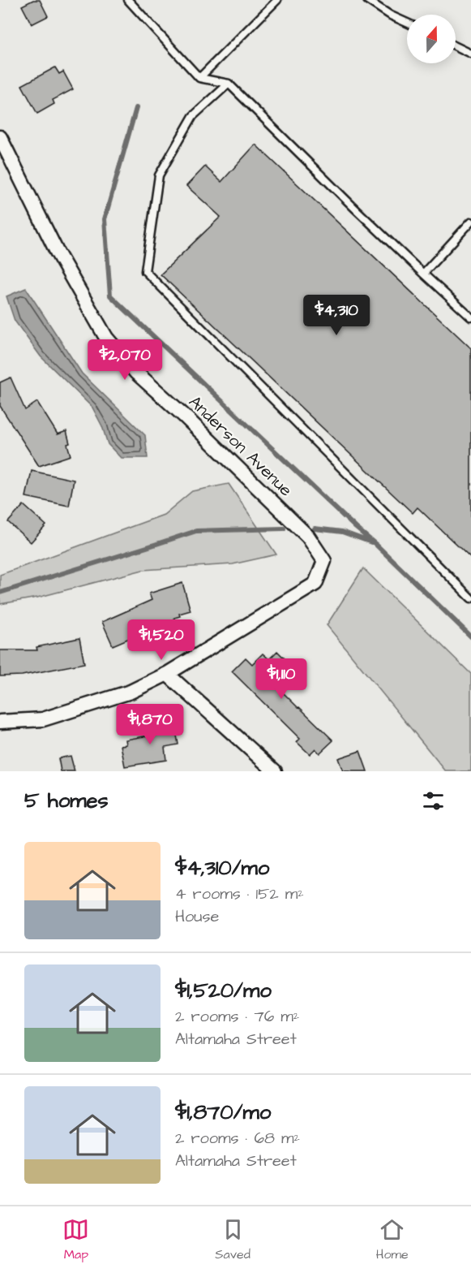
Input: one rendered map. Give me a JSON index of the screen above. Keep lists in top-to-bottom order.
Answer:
{
  "streets": {
    "street": ["Anderson Avenue"]
  },
  "north": "top",
  "page": {
    "price": [
      "$4,310",
      "$2,070",
      "$1,520",
      "$1,110",
      "$1,870"
    ],
    "heading": "5 homes",
    "list": [
      {
        "name": "$4,310/mo",
        "note": "4 rooms · 152 m² · House"
      },
      {
        "name": "$1,520/mo",
        "note": "2 rooms · 76 m² · Altamaha Street"
      },
      {
        "name": "$1,870/mo",
        "note": "2 rooms · 68 m² · Altamaha Street"
      }
    ],
    "tabs": ["Map", "Saved", "Home"]
  }
}
